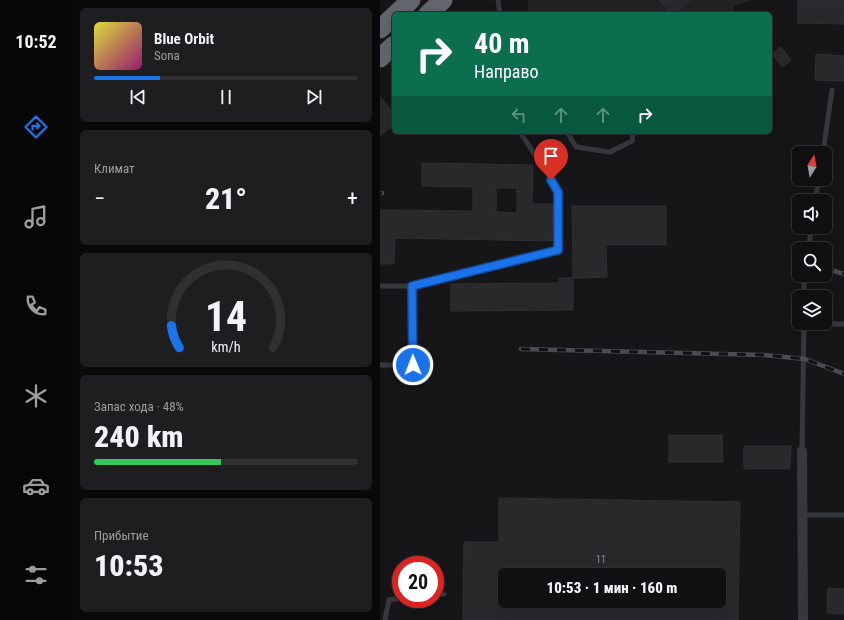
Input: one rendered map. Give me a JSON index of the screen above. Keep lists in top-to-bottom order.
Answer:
{
  "house_numbers": ["11"],
  "north": "top",
  "page": {
    "tabs": "10:52",
    "turn": ["40 m", "Направо"],
    "song": ["Blue Orbit", "Sona"],
    "tile": [
      "Климат",
      ["Запас хода · 48%", "240 km"],
      ["Прибытие", "10:53"]
    ],
    "heat": ["−", "21°", "+"],
    "limit": "20",
    "trip": "10:53 · 1 мин · 160 m",
    "gauge": ["14", "km/h"]
  }
}
